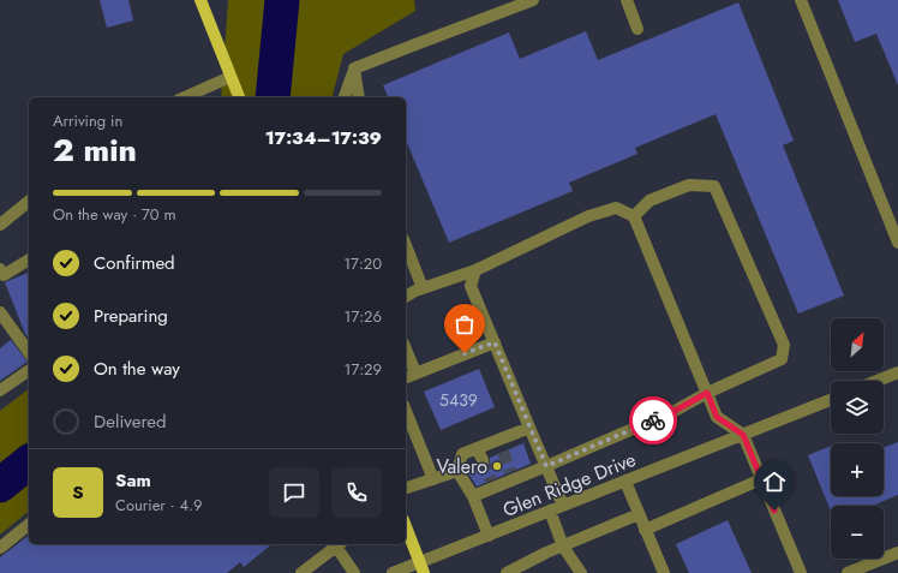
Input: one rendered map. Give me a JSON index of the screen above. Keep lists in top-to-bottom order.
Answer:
{
  "streets": {
    "street": ["Glen Ridge Drive"]
  },
  "places": ["Valero"],
  "house_numbers": ["5439"],
  "north": "top right",
  "page": {
    "heading": ["2 min", "Arriving in", "17:34–17:39"],
    "panel": ["Sam", "Courier · 4.9"],
    "bar": "On the way · 70 m",
    "list": [
      ["Confirmed", "17:20"],
      ["Preparing", "17:26"],
      ["On the way", "17:29"],
      "Delivered"
    ],
    "map_buttons": ["+", "−"],
    "round": "S"
  }
}
